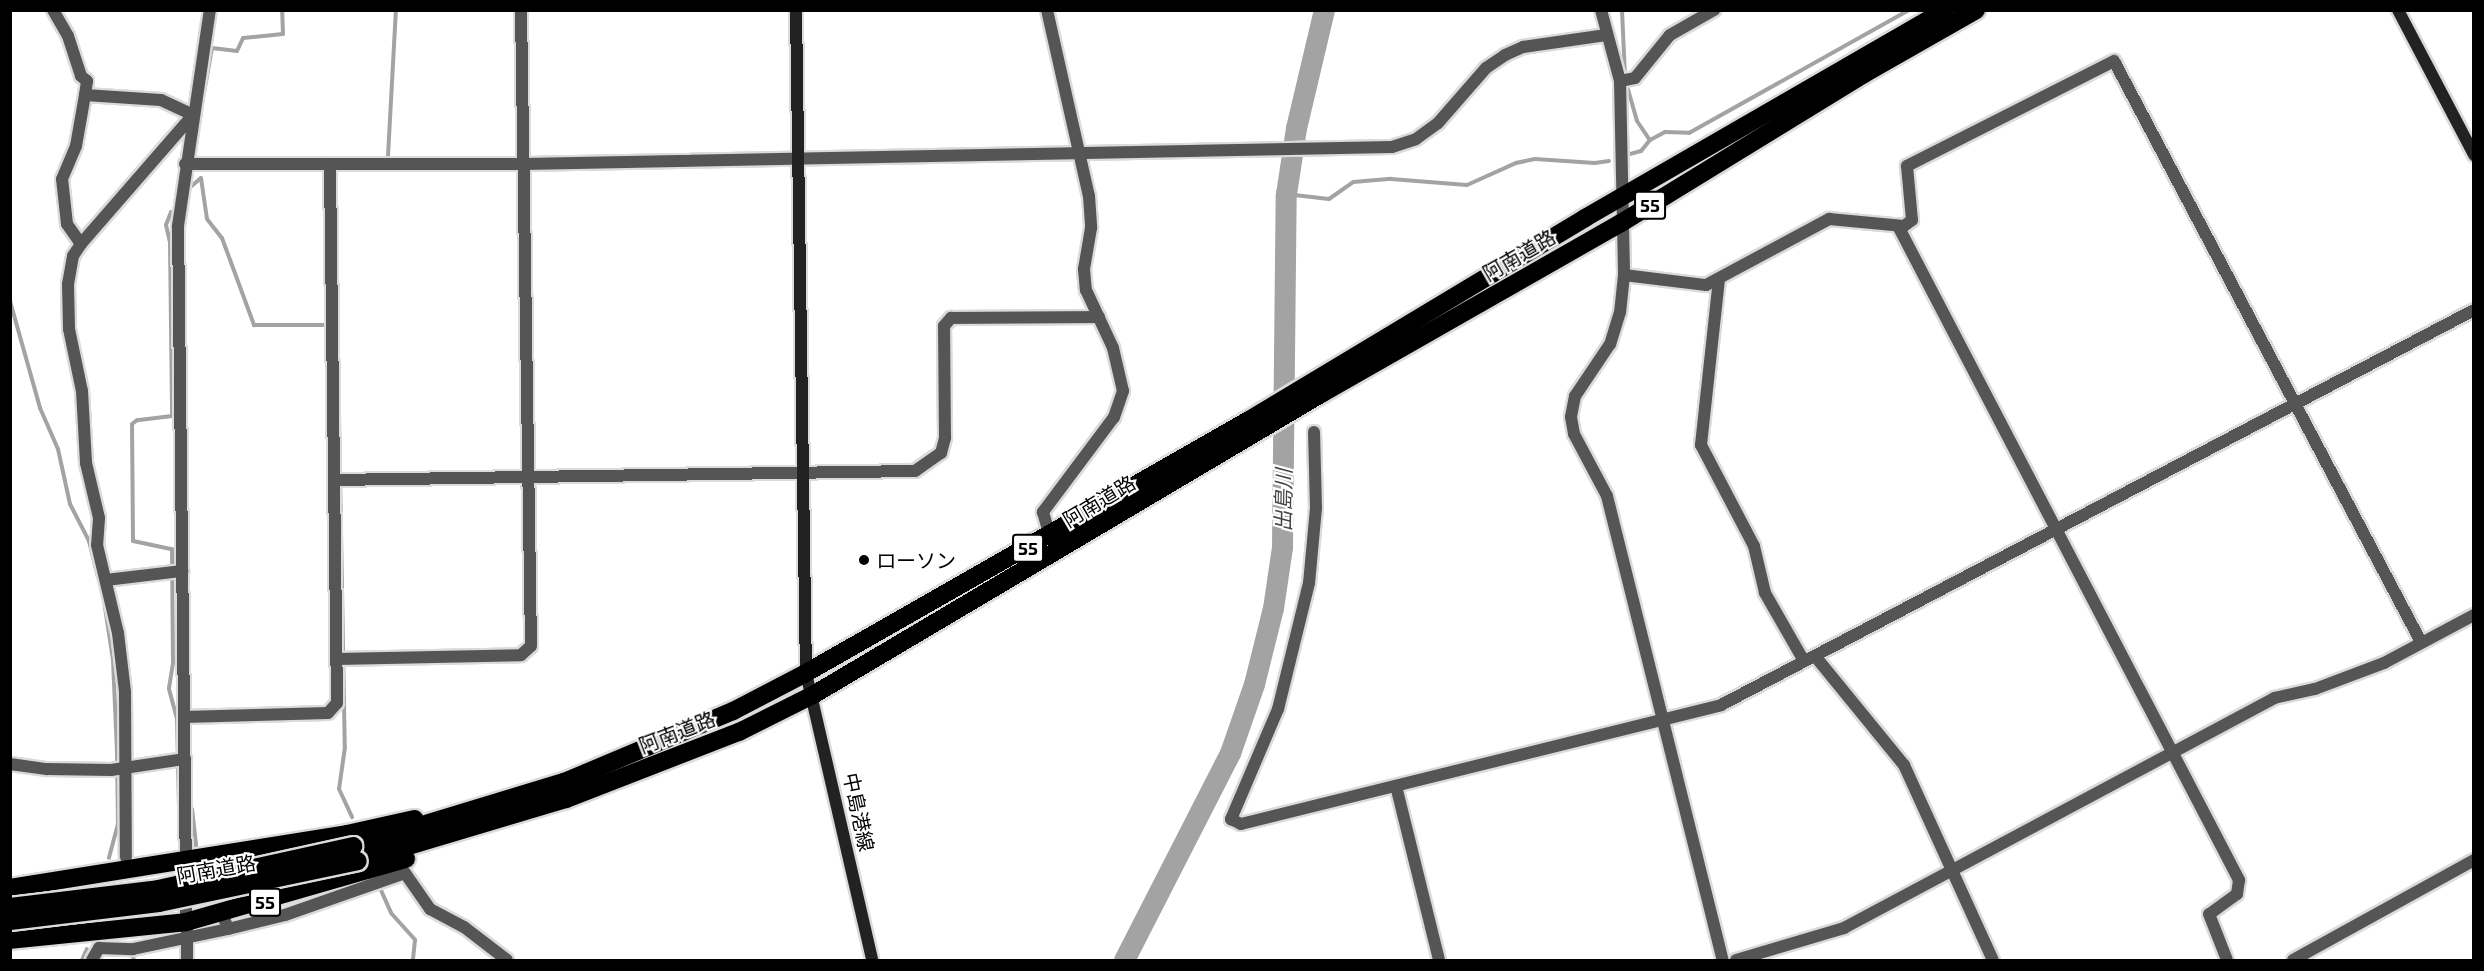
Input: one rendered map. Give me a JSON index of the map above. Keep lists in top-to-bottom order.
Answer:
{
  "streets": {
    "highway": ["55", "阿南道路"],
    "street": ["中島港線"]
  },
  "crossings": [
    ["55", "阿南道路"],
    ["阿南道路", "中島港線"]
  ],
  "water": ["出島川"],
  "places": ["ローソン"]
}
